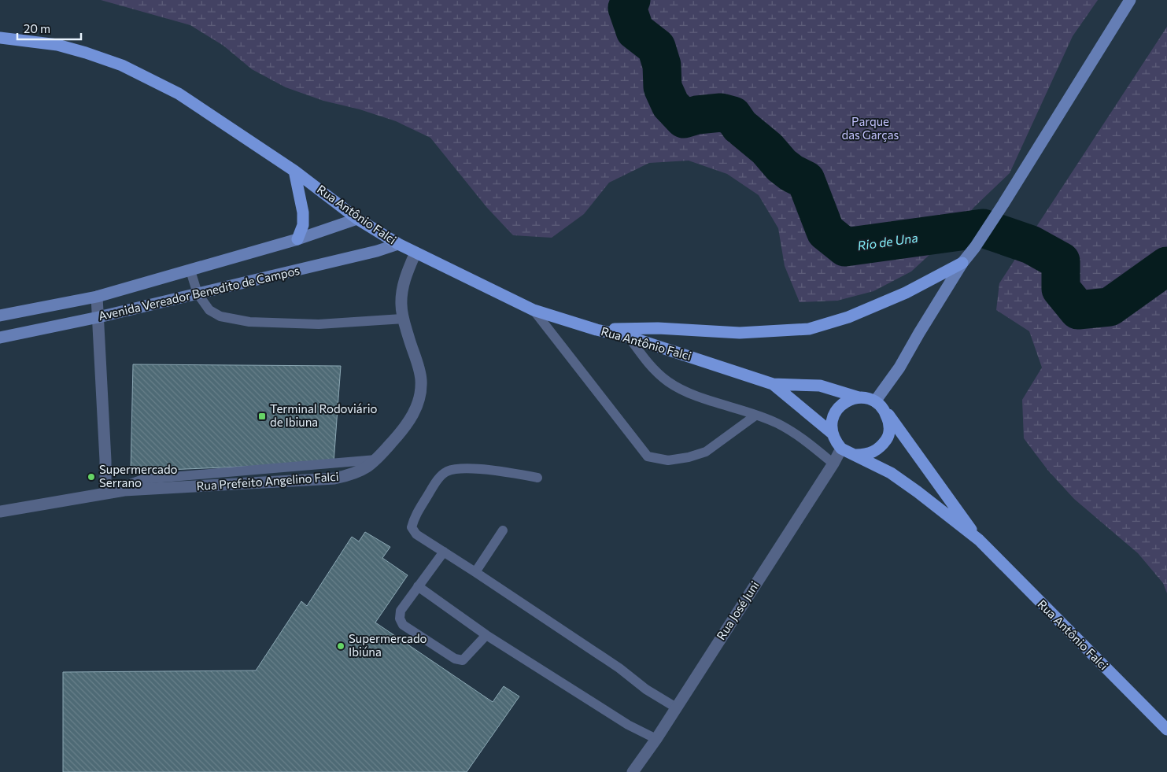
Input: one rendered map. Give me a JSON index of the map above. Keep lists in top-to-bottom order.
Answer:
{
  "streets": {
    "main road": ["Rua Antônio Falci", "Avenida Vereador Benedito de Campos"],
    "street": ["Rua Prefeito Angelino Falci", "Rua José Juni"]
  },
  "crossings": [
    ["Rua Antônio Falci", "Avenida Vereador Benedito de Campos"],
    ["Rua Antônio Falci", "Rua Prefeito Angelino Falci"],
    ["Rua Antônio Falci", "Rua José Juni"]
  ],
  "water": ["Rio de Una"],
  "parks": ["Parque das Garças"],
  "places": {
    "transit": ["Terminal Rodoviário de Ibiuna"],
    "other": ["Supermercado Serrano", "Supermercado Ibiúna"]
  },
  "scale_bar": "20 m"
}
